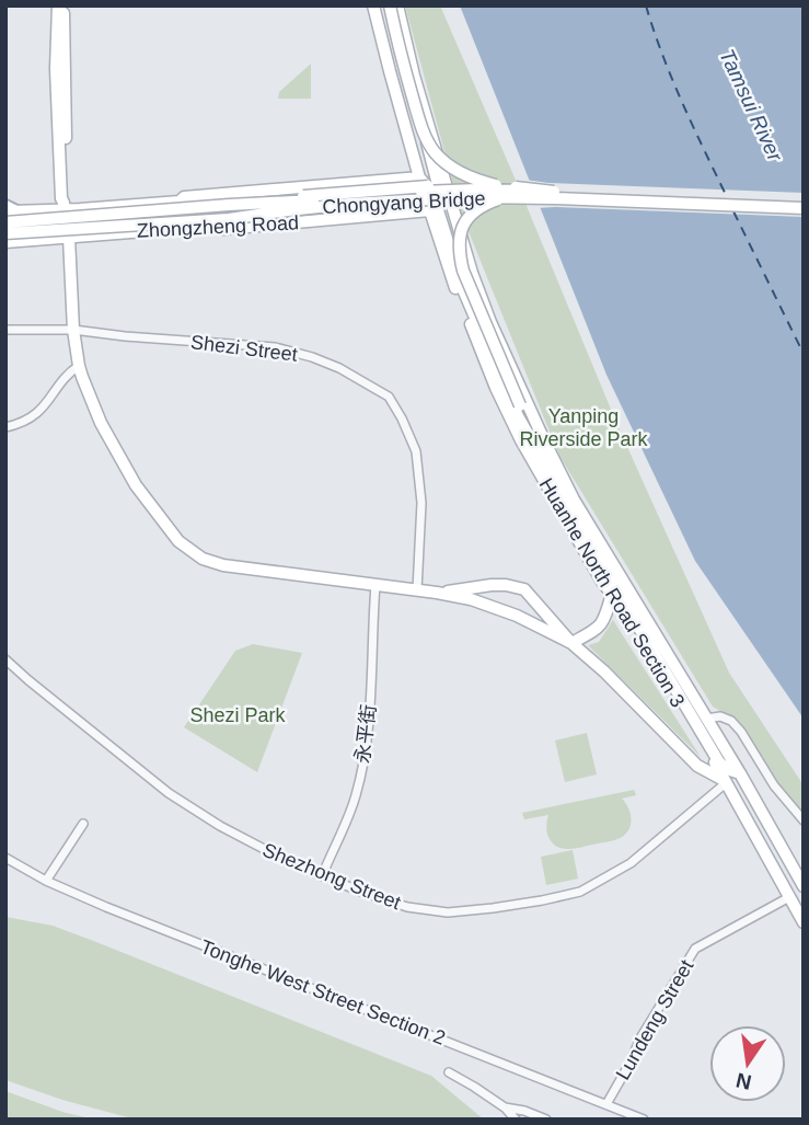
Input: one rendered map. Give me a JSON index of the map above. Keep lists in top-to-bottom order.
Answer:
{
  "streets": {
    "main road": ["Chongyang Bridge", "Zhongzheng Road", "Huanhe North Road Section 3"],
    "street": [
      "Shezi Street",
      "永平街",
      "Shezhong Street",
      "Tonghe West Street Section 2",
      "Lundeng Street"
    ]
  },
  "crossings": [
    ["Chongyang Bridge", "Zhongzheng Road"],
    ["Chongyang Bridge", "Huanhe North Road Section 3"],
    ["Zhongzheng Road", "Huanhe North Road Section 3"],
    ["Huanhe North Road Section 3", "Shezhong Street"],
    ["Huanhe North Road Section 3", "Lundeng Street"],
    ["永平街", "Shezhong Street"],
    ["Tonghe West Street Section 2", "Lundeng Street"]
  ],
  "water": ["Tamsui River"],
  "parks": ["Yanping Riverside Park", "Shezi Park"],
  "north": "bottom"
}
